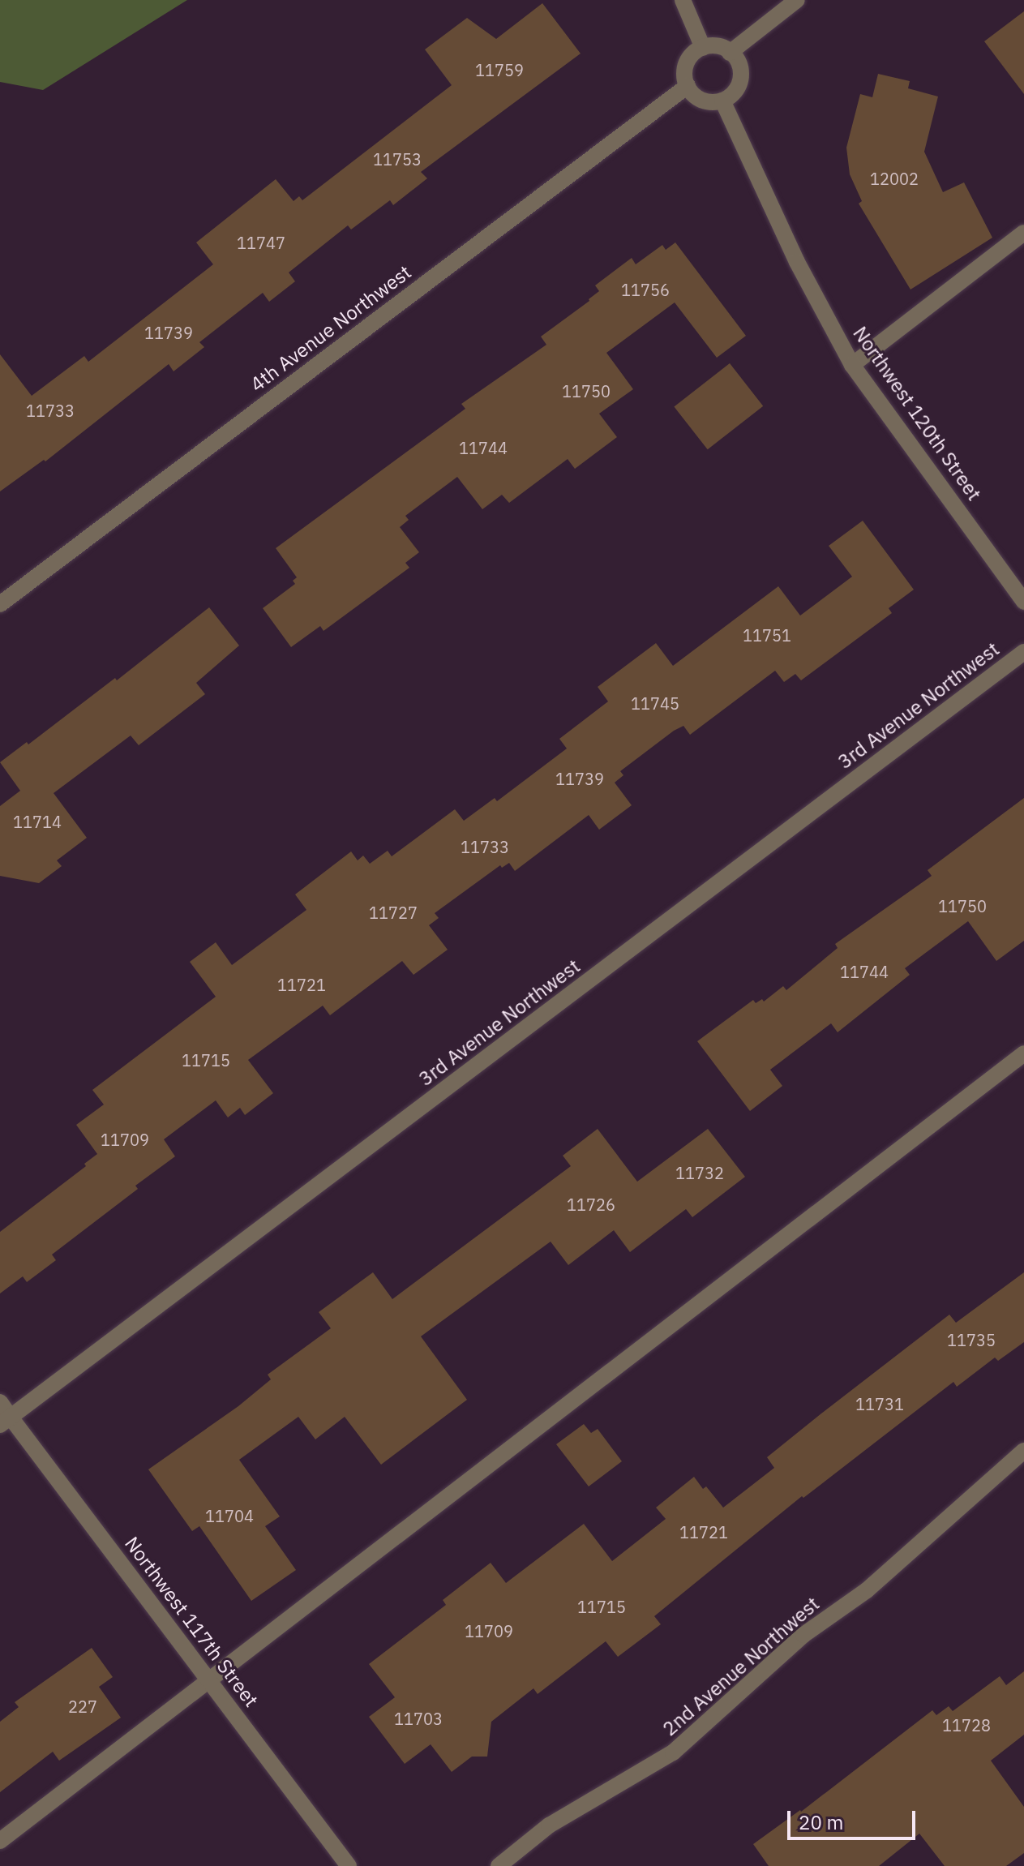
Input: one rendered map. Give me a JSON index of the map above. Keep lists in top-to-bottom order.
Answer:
{
  "streets": {
    "street": [
      "4th Avenue Northwest",
      "Northwest 120th Street",
      "3rd Avenue Northwest",
      "Northwest 117th Street",
      "2nd Avenue Northwest"
    ]
  },
  "crossings": [
    ["4th Avenue Northwest", "Northwest 120th Street"],
    ["3rd Avenue Northwest", "Northwest 117th Street"]
  ],
  "house_numbers": [
    "11759",
    "11753",
    "12002",
    "11747",
    "11756",
    "11739",
    "11750",
    "11733",
    "11744",
    "11751",
    "11745",
    "11739",
    "11714",
    "11733",
    "11750",
    "11727",
    "11744",
    "11721",
    "11715",
    "11709",
    "11732",
    "11726",
    "11735",
    "11731",
    "11704",
    "11721",
    "11715",
    "11709",
    "227",
    "11703",
    "11728"
  ],
  "scale_bar": "20 m"
}
